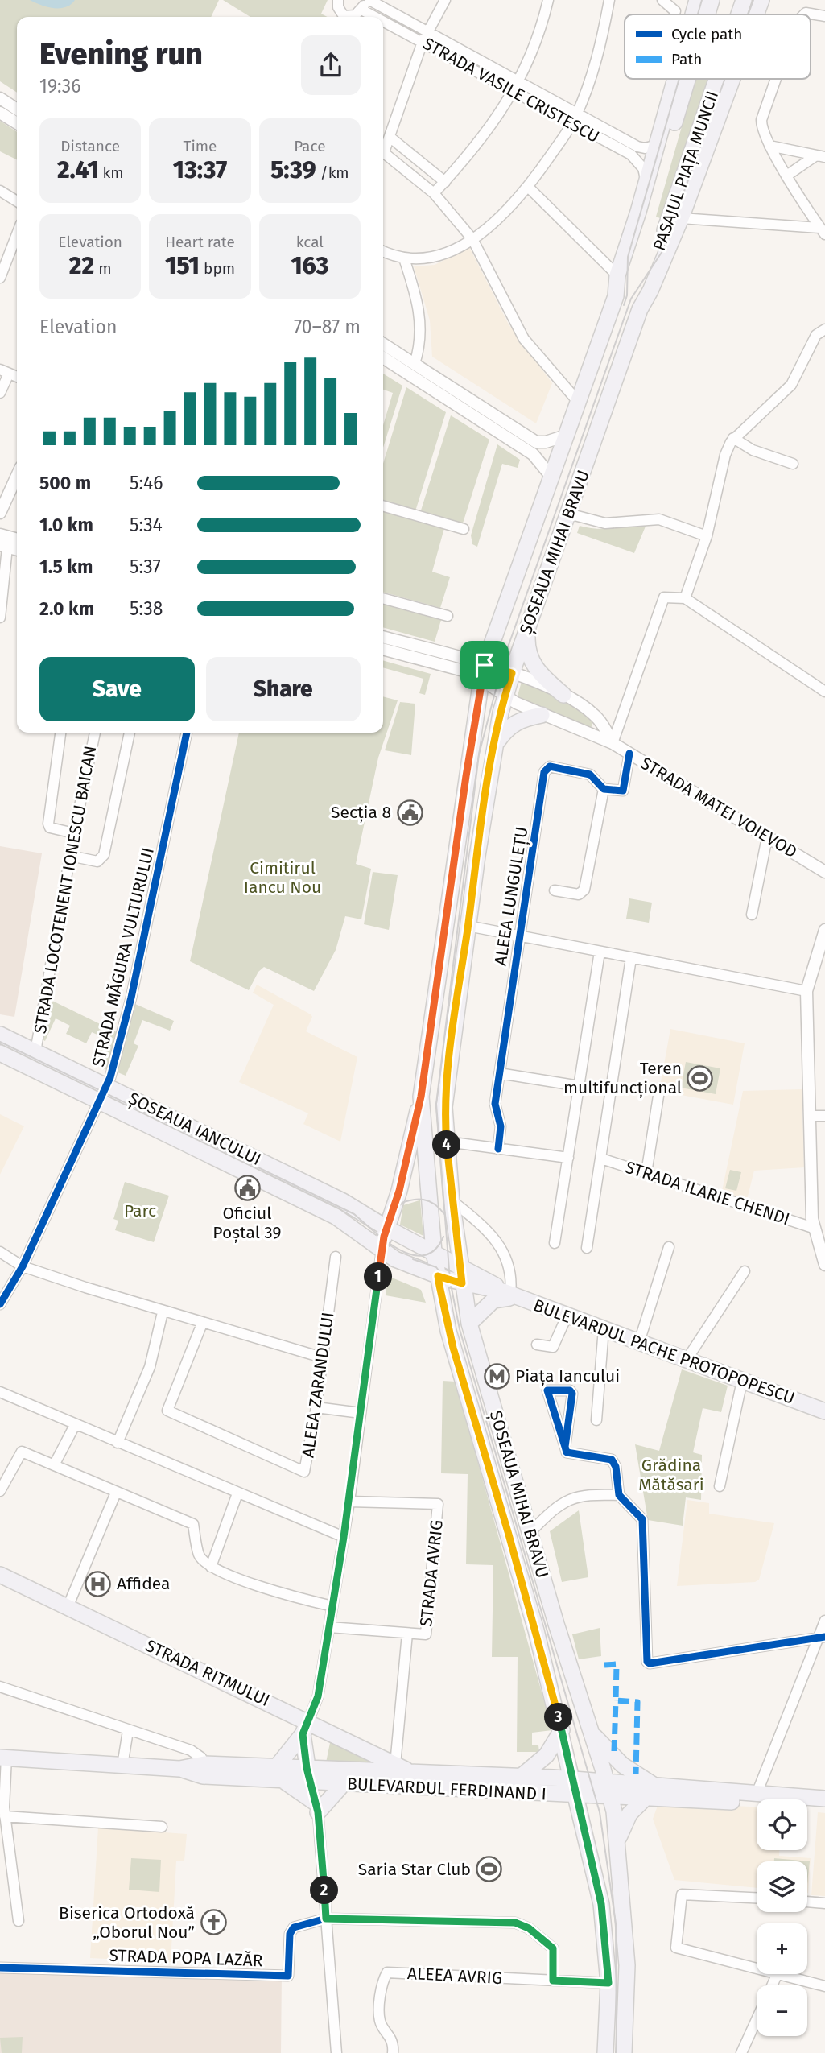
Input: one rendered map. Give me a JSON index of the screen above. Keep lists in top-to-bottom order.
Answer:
{
  "streets": {
    "main road": [
      "PASAJUL PIAȚA MUNCII",
      "ȘOSEAUA MIHAI BRAVU",
      "ȘOSEAUA IANCULUI",
      "BULEVARDUL PACHE PROTOPOPESCU",
      "STRADA RITMULUI",
      "BULEVARDUL FERDINAND I"
    ],
    "street": [
      "STRADA VASILE CRISTESCU",
      "STRADA MATEI VOIEVOD",
      "STRADA LOCOTENENT IONESCU BAICAN",
      "ALEEA LUNGULEȚU",
      "STRADA MĂGURA VULTURULUI",
      "STRADA ILARIE CHENDI",
      "ALEEA ZARANDULUI",
      "STRADA AVRIG",
      "STRADA POPA LAZĂR",
      "ALEEA AVRIG"
    ]
  },
  "crossings": [
    ["STRADA VASILE CRISTESCU", "ȘOSEAUA MIHAI BRAVU"],
    ["PASAJUL PIAȚA MUNCII", "ȘOSEAUA MIHAI BRAVU"],
    ["ȘOSEAUA MIHAI BRAVU", "STRADA MATEI VOIEVOD"],
    ["ȘOSEAUA MIHAI BRAVU", "BULEVARDUL PACHE PROTOPOPESCU"],
    ["ȘOSEAUA MIHAI BRAVU", "BULEVARDUL FERDINAND I"],
    ["ȘOSEAUA MIHAI BRAVU", "ALEEA AVRIG"],
    ["STRADA LOCOTENENT IONESCU BAICAN", "ȘOSEAUA IANCULUI"],
    ["STRADA MĂGURA VULTURULUI", "ȘOSEAUA IANCULUI"],
    ["STRADA AVRIG", "BULEVARDUL FERDINAND I"],
    ["STRADA RITMULUI", "BULEVARDUL FERDINAND I"]
  ],
  "parks": ["Cimitirul Iancu Nou", "Parc", "Grădina Mătăsari"],
  "places": {
    "public building": ["Secția 8", "Oficiul Poștal 39"],
    "sports": ["Teren multifuncțional", "Saria Star Club"],
    "metro station": ["Piața Iancului"],
    "hospital": ["Affidea"],
    "church": ["Biserica Ortodoxă „Oborul Nou”"]
  },
  "legend": ["Cycle path", "Path"],
  "page": {
    "heading": ["Evening run", "19:36"],
    "stats": [
      ["Distance", "2.41 km"],
      ["Time", "13:37"],
      ["Pace", "5:39 /km"],
      ["Elevation", "22 m"],
      ["Heart rate", "151 bpm"],
      ["kcal", "163"]
    ],
    "chart": ["Elevation", "70–87 m"],
    "list": [
      {
        "name": "500 m",
        "note": "5:46"
      },
      {
        "name": "1.0 km",
        "note": "5:34"
      },
      {
        "name": "1.5 km",
        "note": "5:37"
      },
      {
        "name": "2.0 km",
        "note": "5:38"
      }
    ],
    "buttons": ["Save", "Share"],
    "pins": [
      "4",
      "1",
      "3",
      "2"
    ],
    "map_buttons": ["+", "−"]
  }
}
